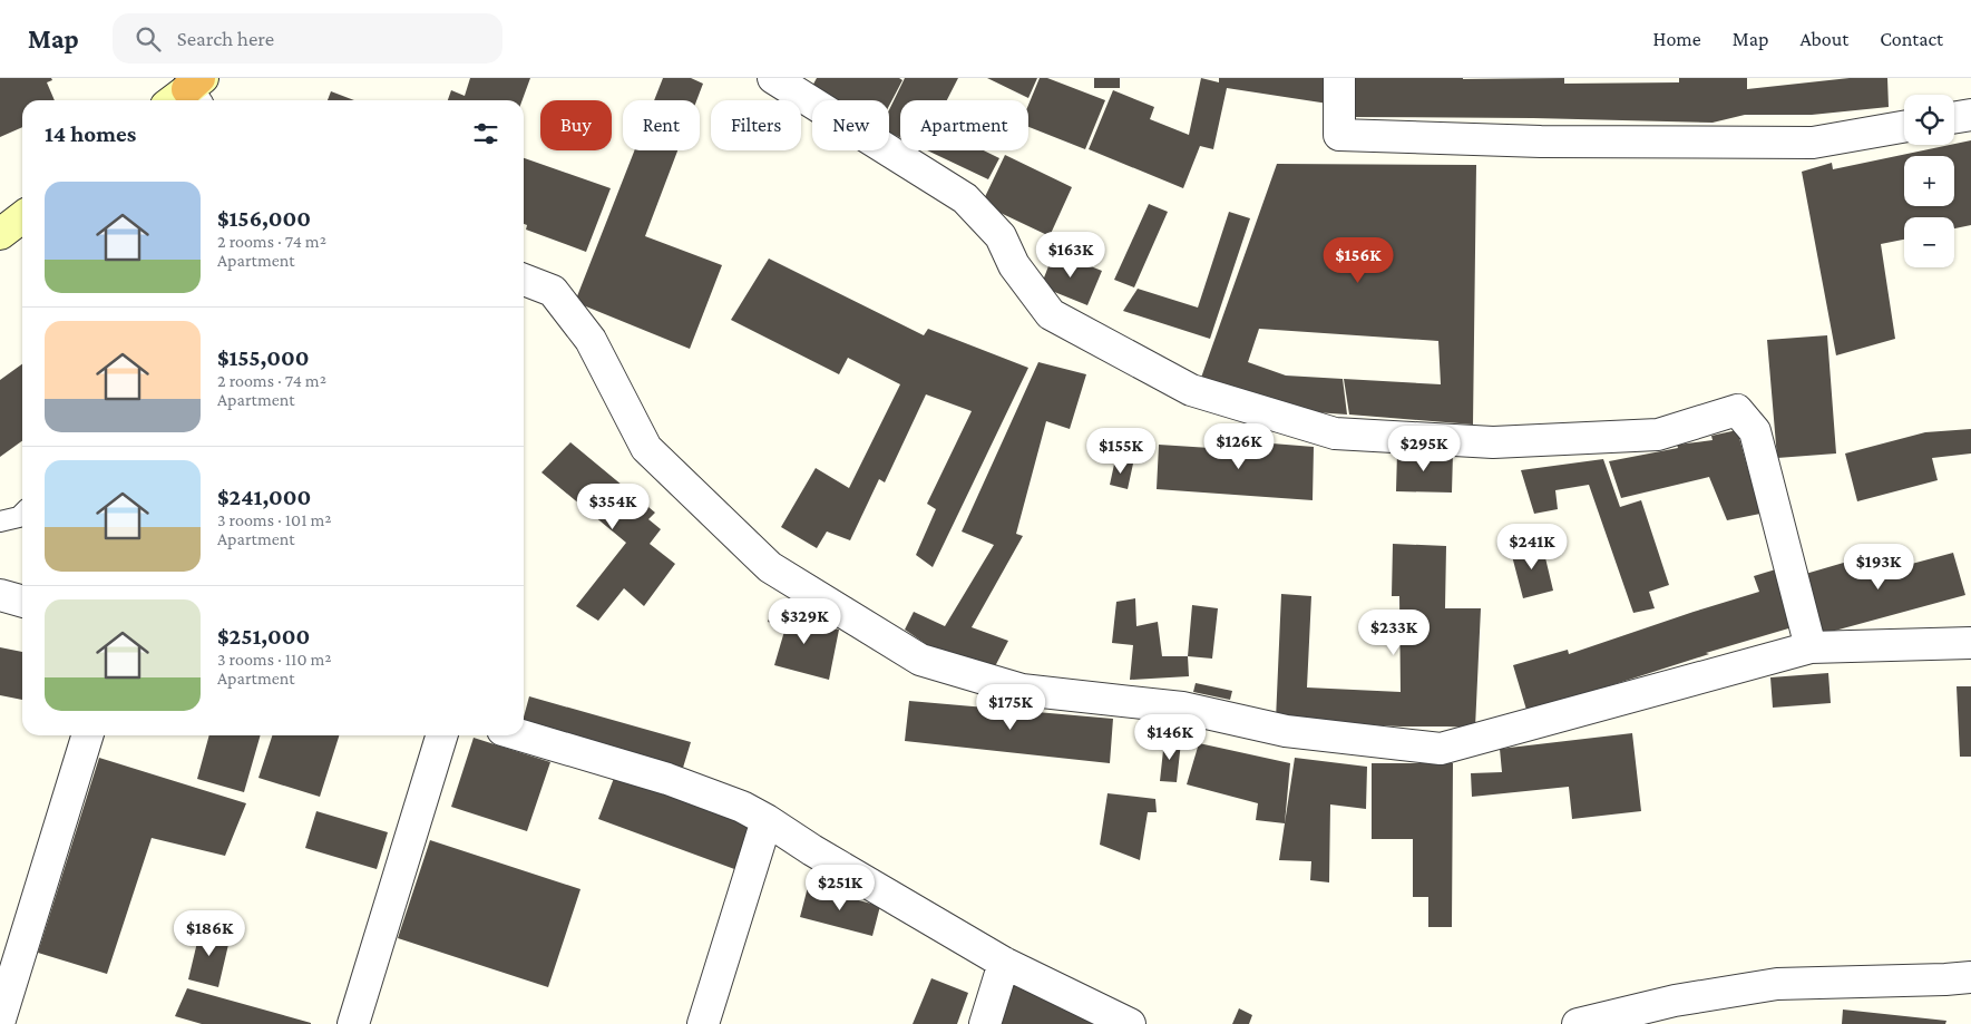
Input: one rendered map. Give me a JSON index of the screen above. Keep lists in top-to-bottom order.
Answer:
{
  "page": {
    "header": "Map",
    "search": "Search here",
    "nav": [
      "Home",
      "Map",
      "About",
      "Contact"
    ],
    "map_buttons": ["+", "−"],
    "chip": [
      "Buy",
      "Rent",
      "Filters",
      "New",
      "Apartment"
    ],
    "heading": "14 homes",
    "list": [
      {
        "name": "$156,000",
        "note": "2 rooms · 74 m² · Apartment"
      },
      {
        "name": "$155,000",
        "note": "2 rooms · 74 m² · Apartment"
      },
      {
        "name": "$241,000",
        "note": "3 rooms · 101 m² · Apartment"
      },
      {
        "name": "$251,000",
        "note": "3 rooms · 110 m² · Apartment"
      }
    ],
    "price": [
      "$163K",
      "$156K",
      "$126K",
      "$295K",
      "$155K",
      "$354K",
      "$241K",
      "$193K",
      "$329K",
      "$233K",
      "$175K",
      "$146K",
      "$251K",
      "$186K"
    ]
  }
}
